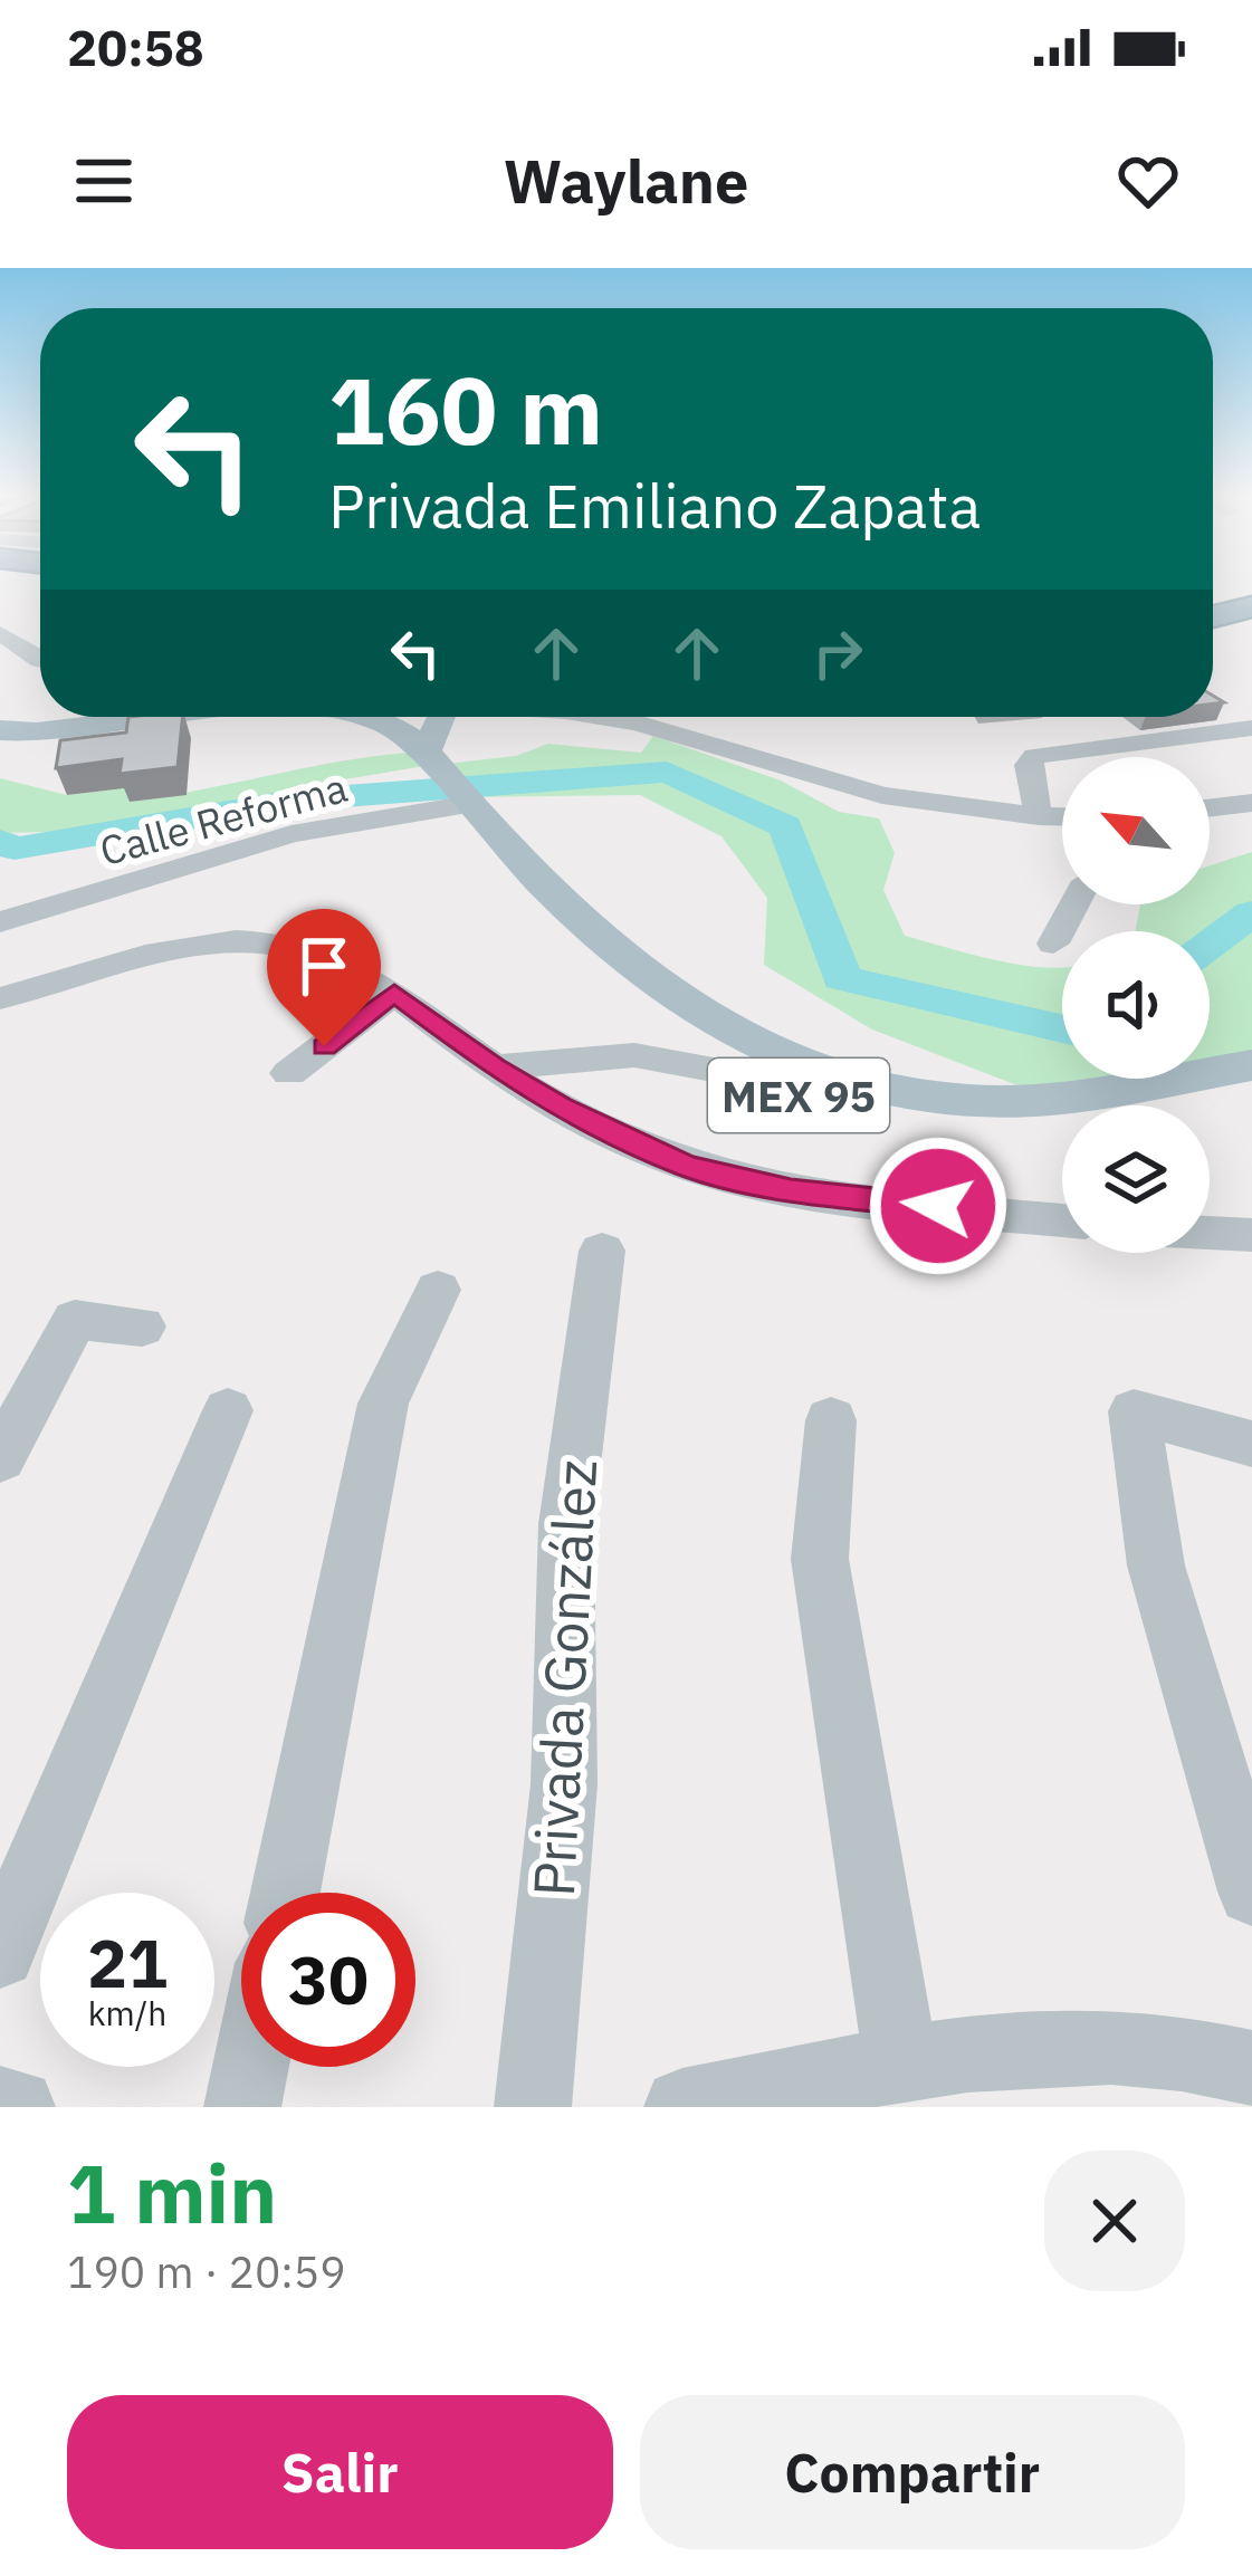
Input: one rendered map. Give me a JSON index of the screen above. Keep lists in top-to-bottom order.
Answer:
{
  "streets": {
    "main road": ["MEX 95"],
    "street": ["Calle Reforma", "Privada González"]
  },
  "crossings": [
    ["Calle Reforma", "MEX 95"]
  ],
  "north": "top left",
  "page": {
    "status": "20:58",
    "header": "Waylane",
    "turn": ["160 m", "Privada Emiliano Zapata"],
    "speed": "21 km/h",
    "limit": "30",
    "heading": ["1 min", "190 m · 20:59"],
    "buttons": ["Salir", "Compartir"]
  }
}
